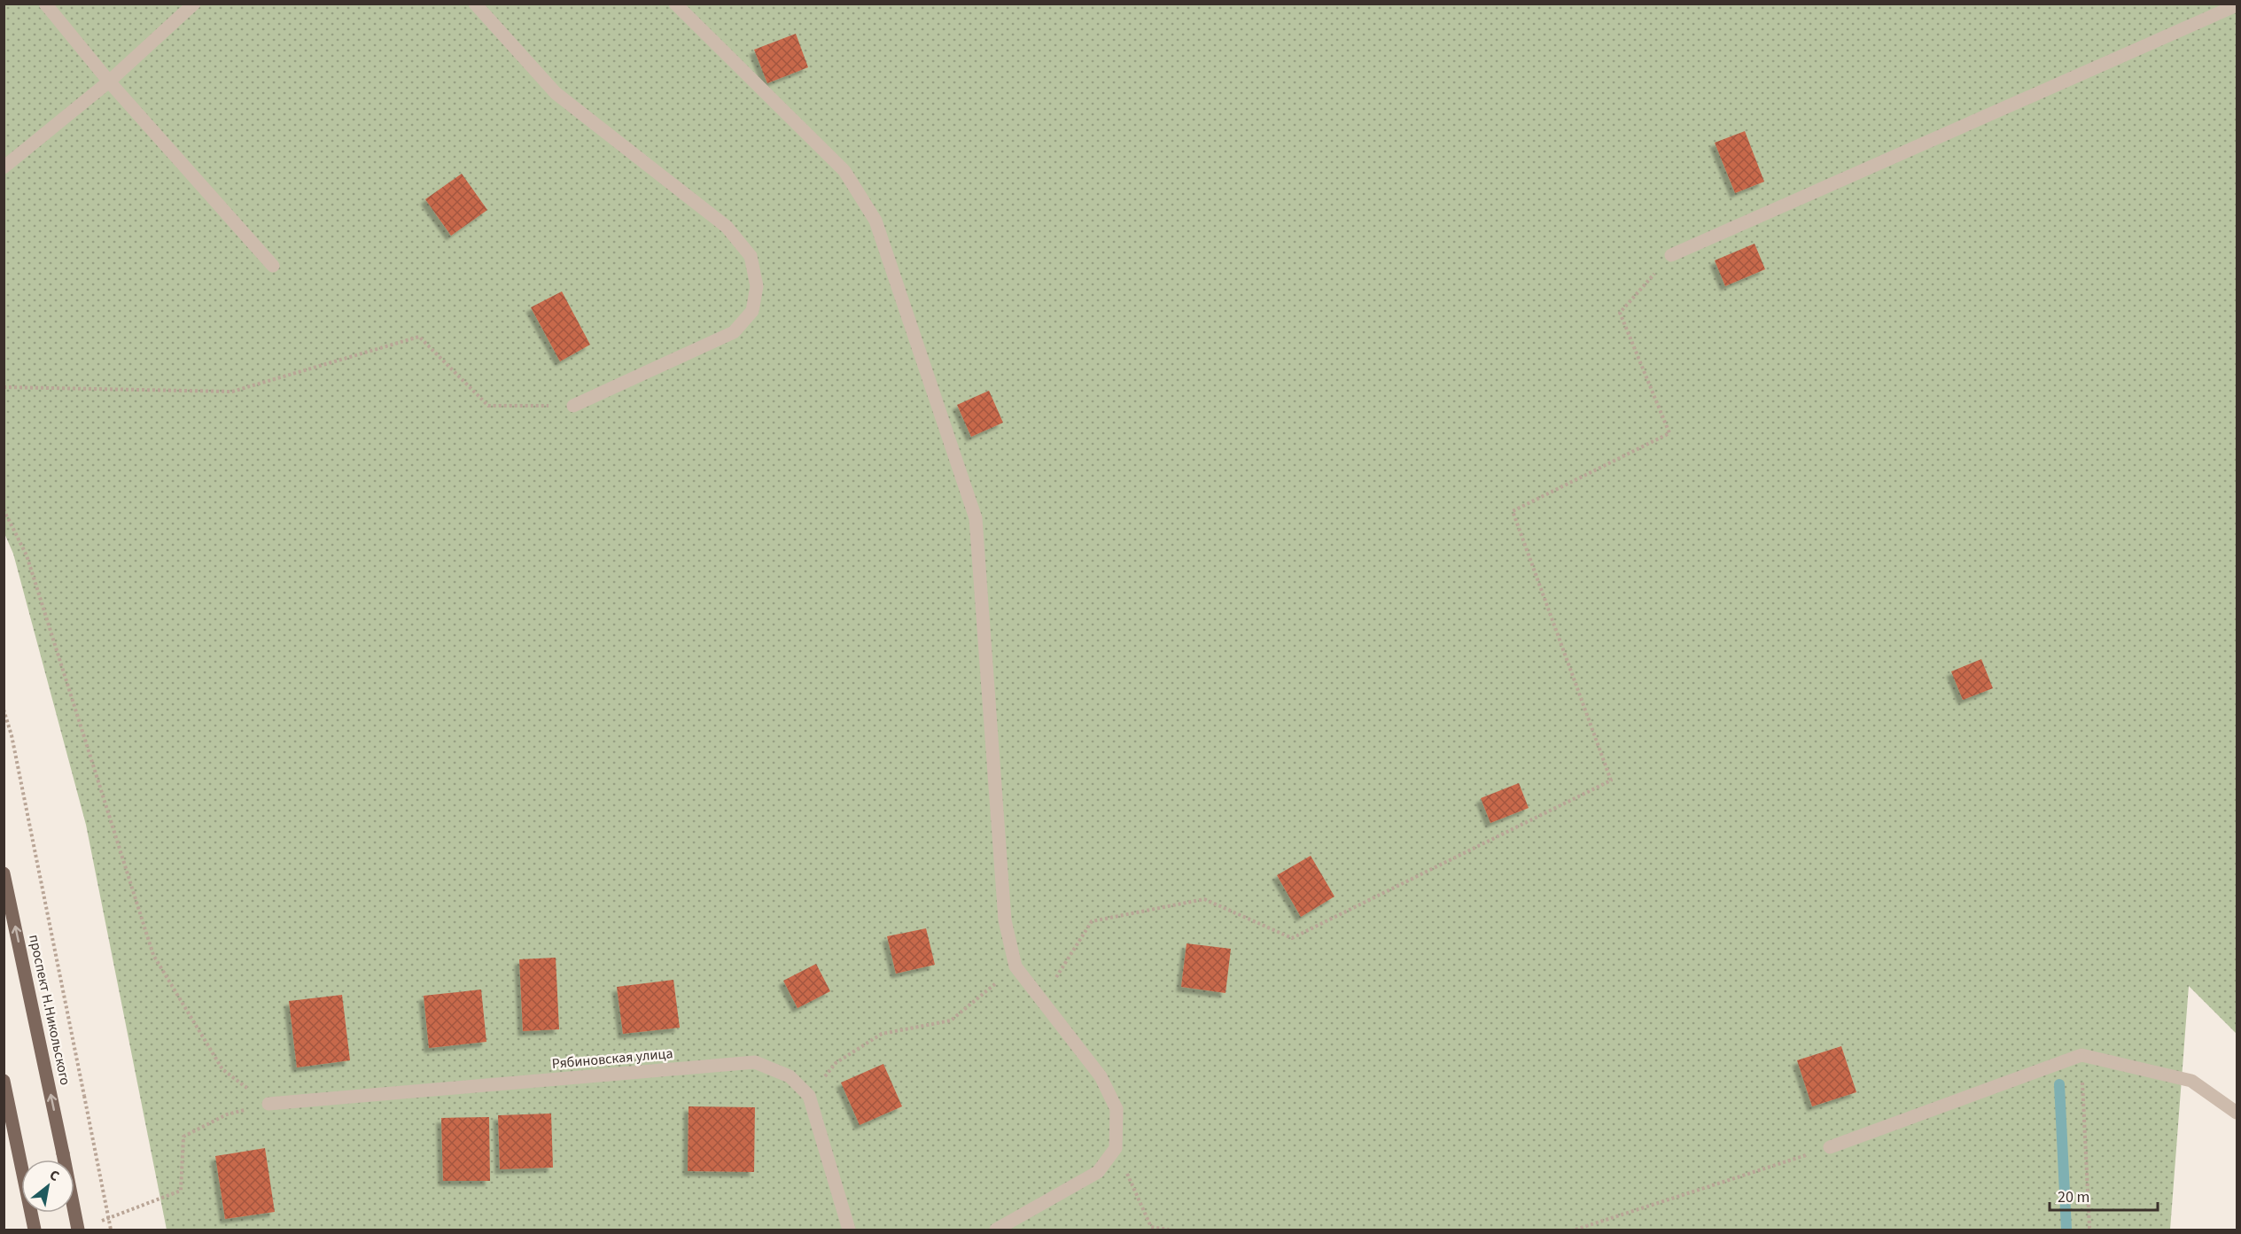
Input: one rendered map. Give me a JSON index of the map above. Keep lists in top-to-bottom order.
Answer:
{
  "streets": {
    "main road": ["проспект Н.Никольского"],
    "street": ["Рябиновская улица"]
  },
  "scale_bar": "20 m",
  "north": "top right"
}
